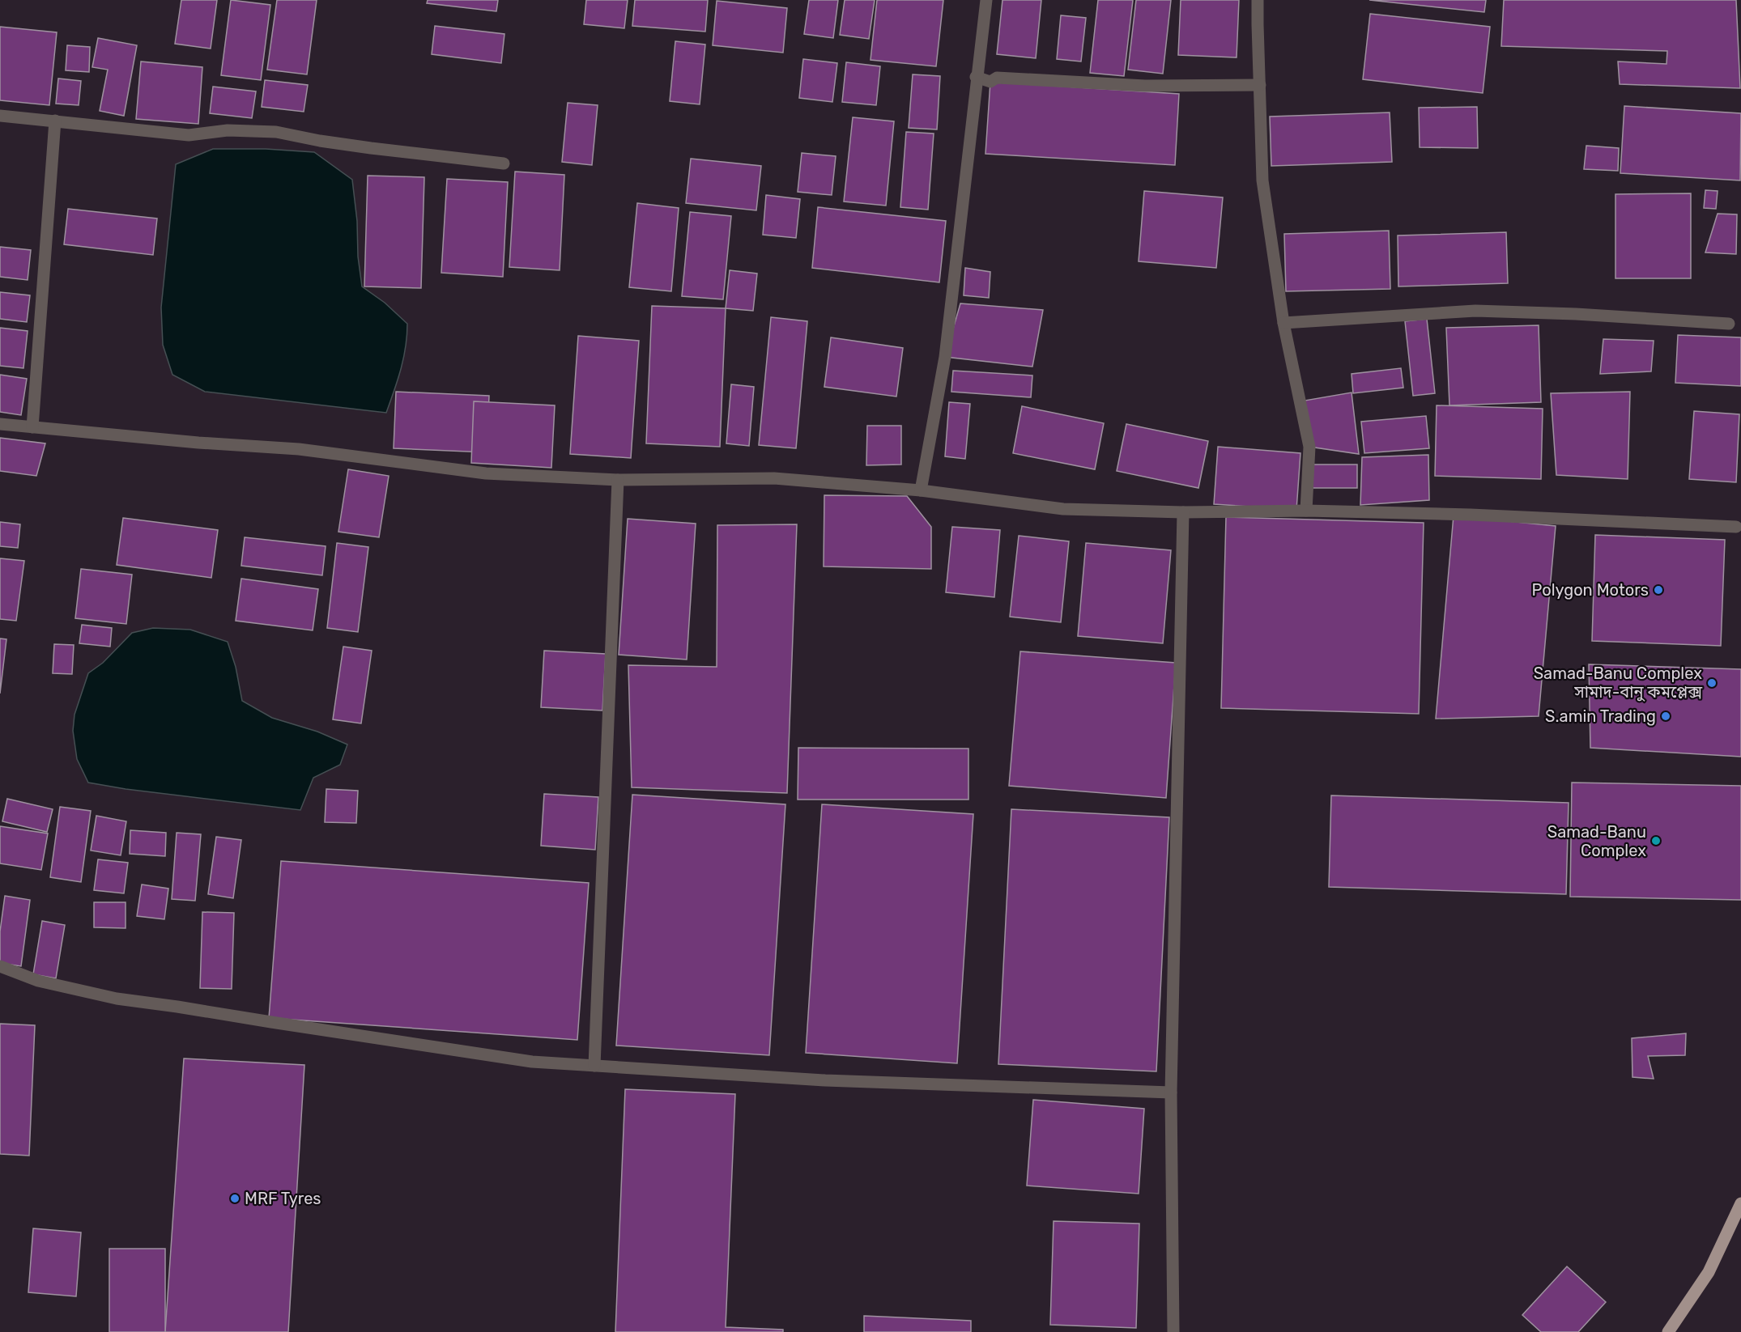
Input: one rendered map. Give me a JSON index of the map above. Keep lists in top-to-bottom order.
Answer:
{
  "places": [
    "Polygon Motors",
    "Samad-Banu Complex সামাদ-বানু কমপ্লেক্স",
    "S.amin Trading",
    "Samad-Banu Complex",
    "MRF Tyres"
  ]
}
